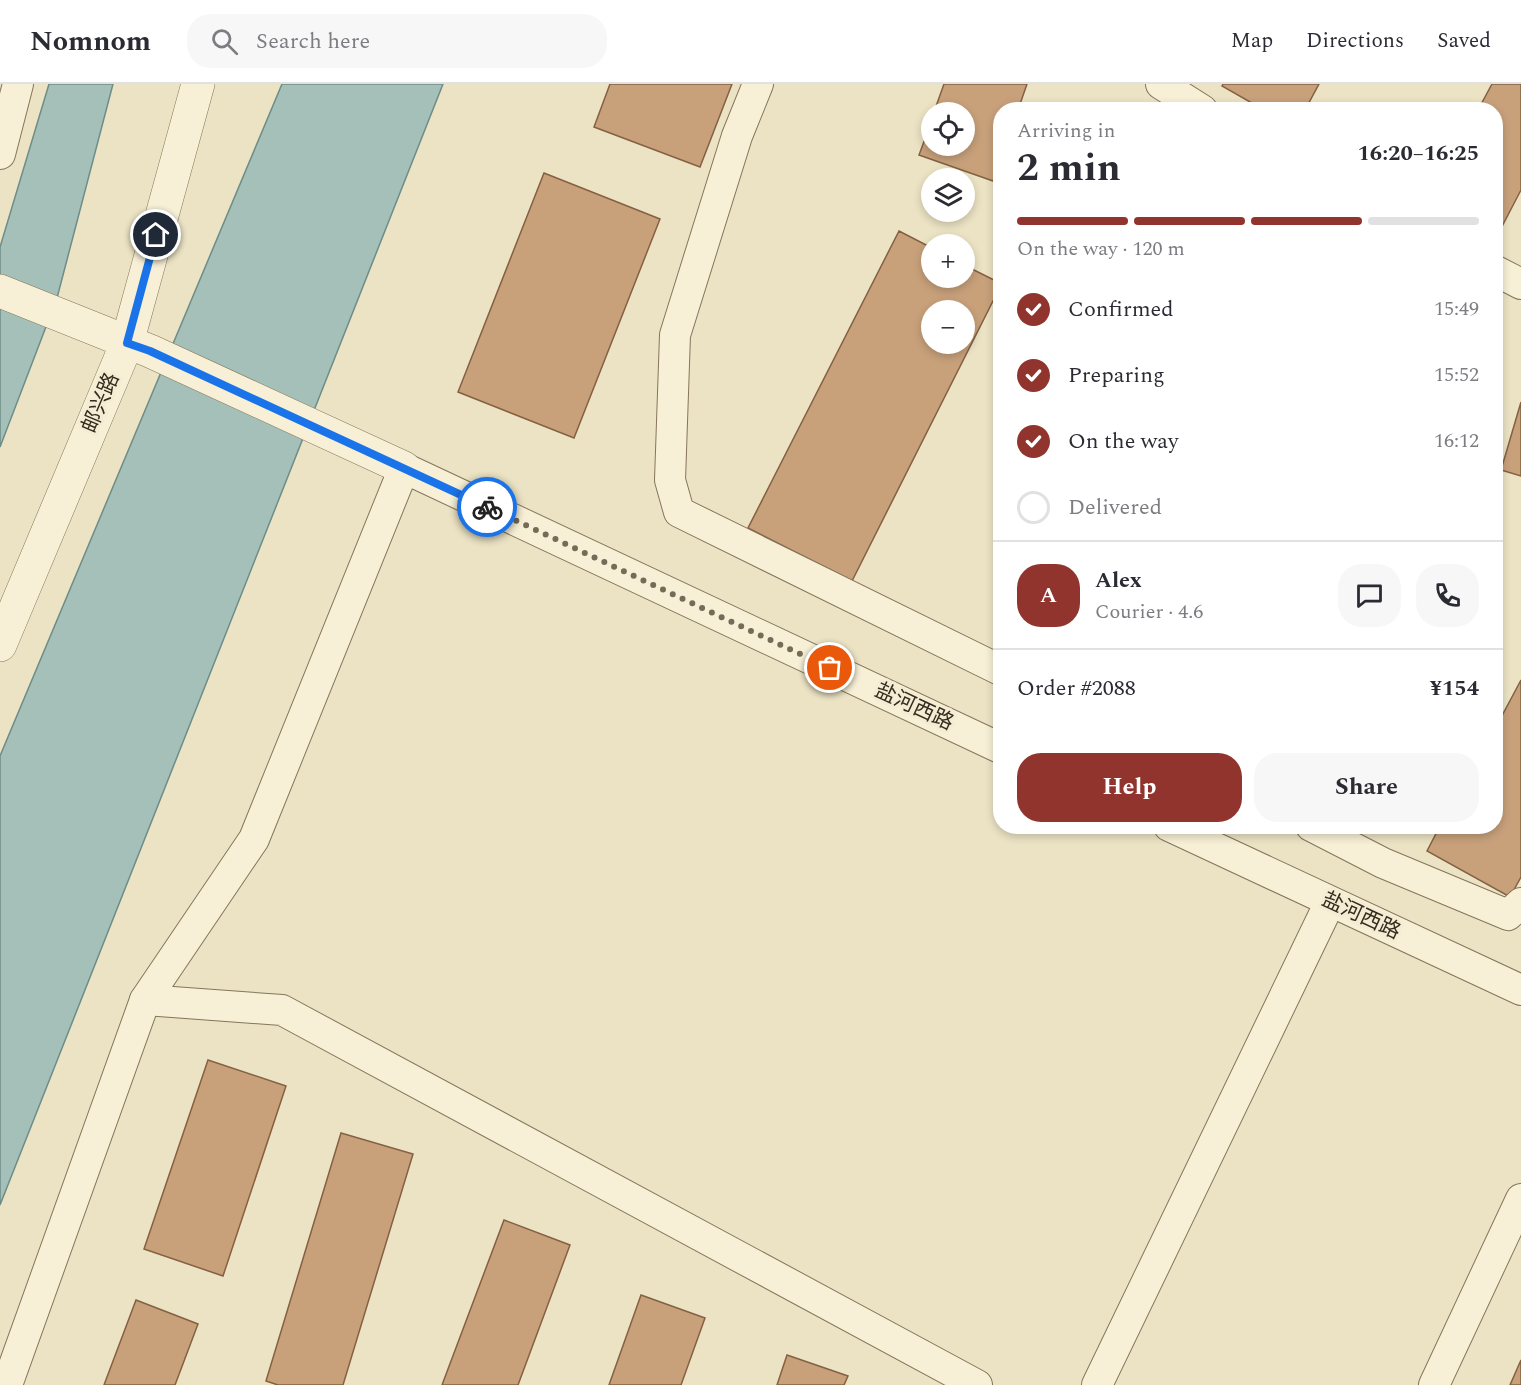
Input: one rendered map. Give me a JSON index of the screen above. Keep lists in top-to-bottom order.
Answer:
{
  "streets": {
    "street": ["邮兴路", "盐河西路"]
  },
  "page": {
    "header": "Nomnom",
    "search": "Search here",
    "nav": ["Map", "Directions", "Saved"],
    "map_buttons": ["+", "−"],
    "heading": ["2 min", "Arriving in", "16:20–16:25"],
    "panel": [
      "Alex",
      "Courier · 4.6",
      "Order #2088",
      "¥154"
    ],
    "bar": "On the way · 120 m",
    "list": [
      ["Confirmed", "15:49"],
      ["Preparing", "15:52"],
      ["On the way", "16:12"],
      "Delivered"
    ],
    "round": "A",
    "buttons": ["Help", "Share"]
  }
}
